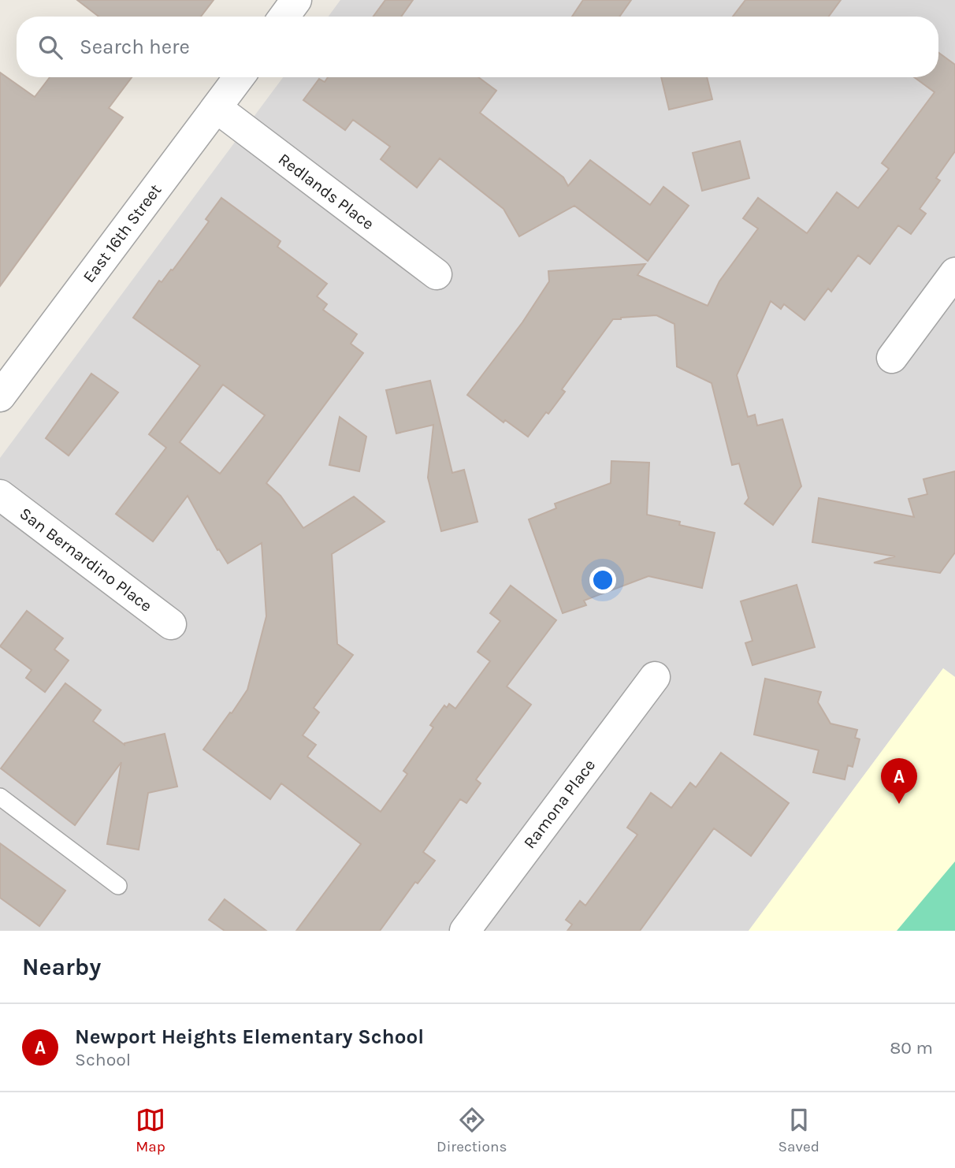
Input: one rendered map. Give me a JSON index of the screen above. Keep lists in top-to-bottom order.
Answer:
{
  "streets": {
    "street": [
      "Redlands Place",
      "East 16th Street",
      "San Bernardino Place",
      "Ramona Place"
    ]
  },
  "crossings": [
    ["Redlands Place", "East 16th Street"]
  ],
  "page": {
    "search": "Search here",
    "pins": "A",
    "heading": "Nearby",
    "list": [
      {
        "mark": "A",
        "name": "Newport Heights Elementary School",
        "note": "School",
        "value": "80 m"
      }
    ],
    "nav": ["Map", "Directions", "Saved"]
  }
}
